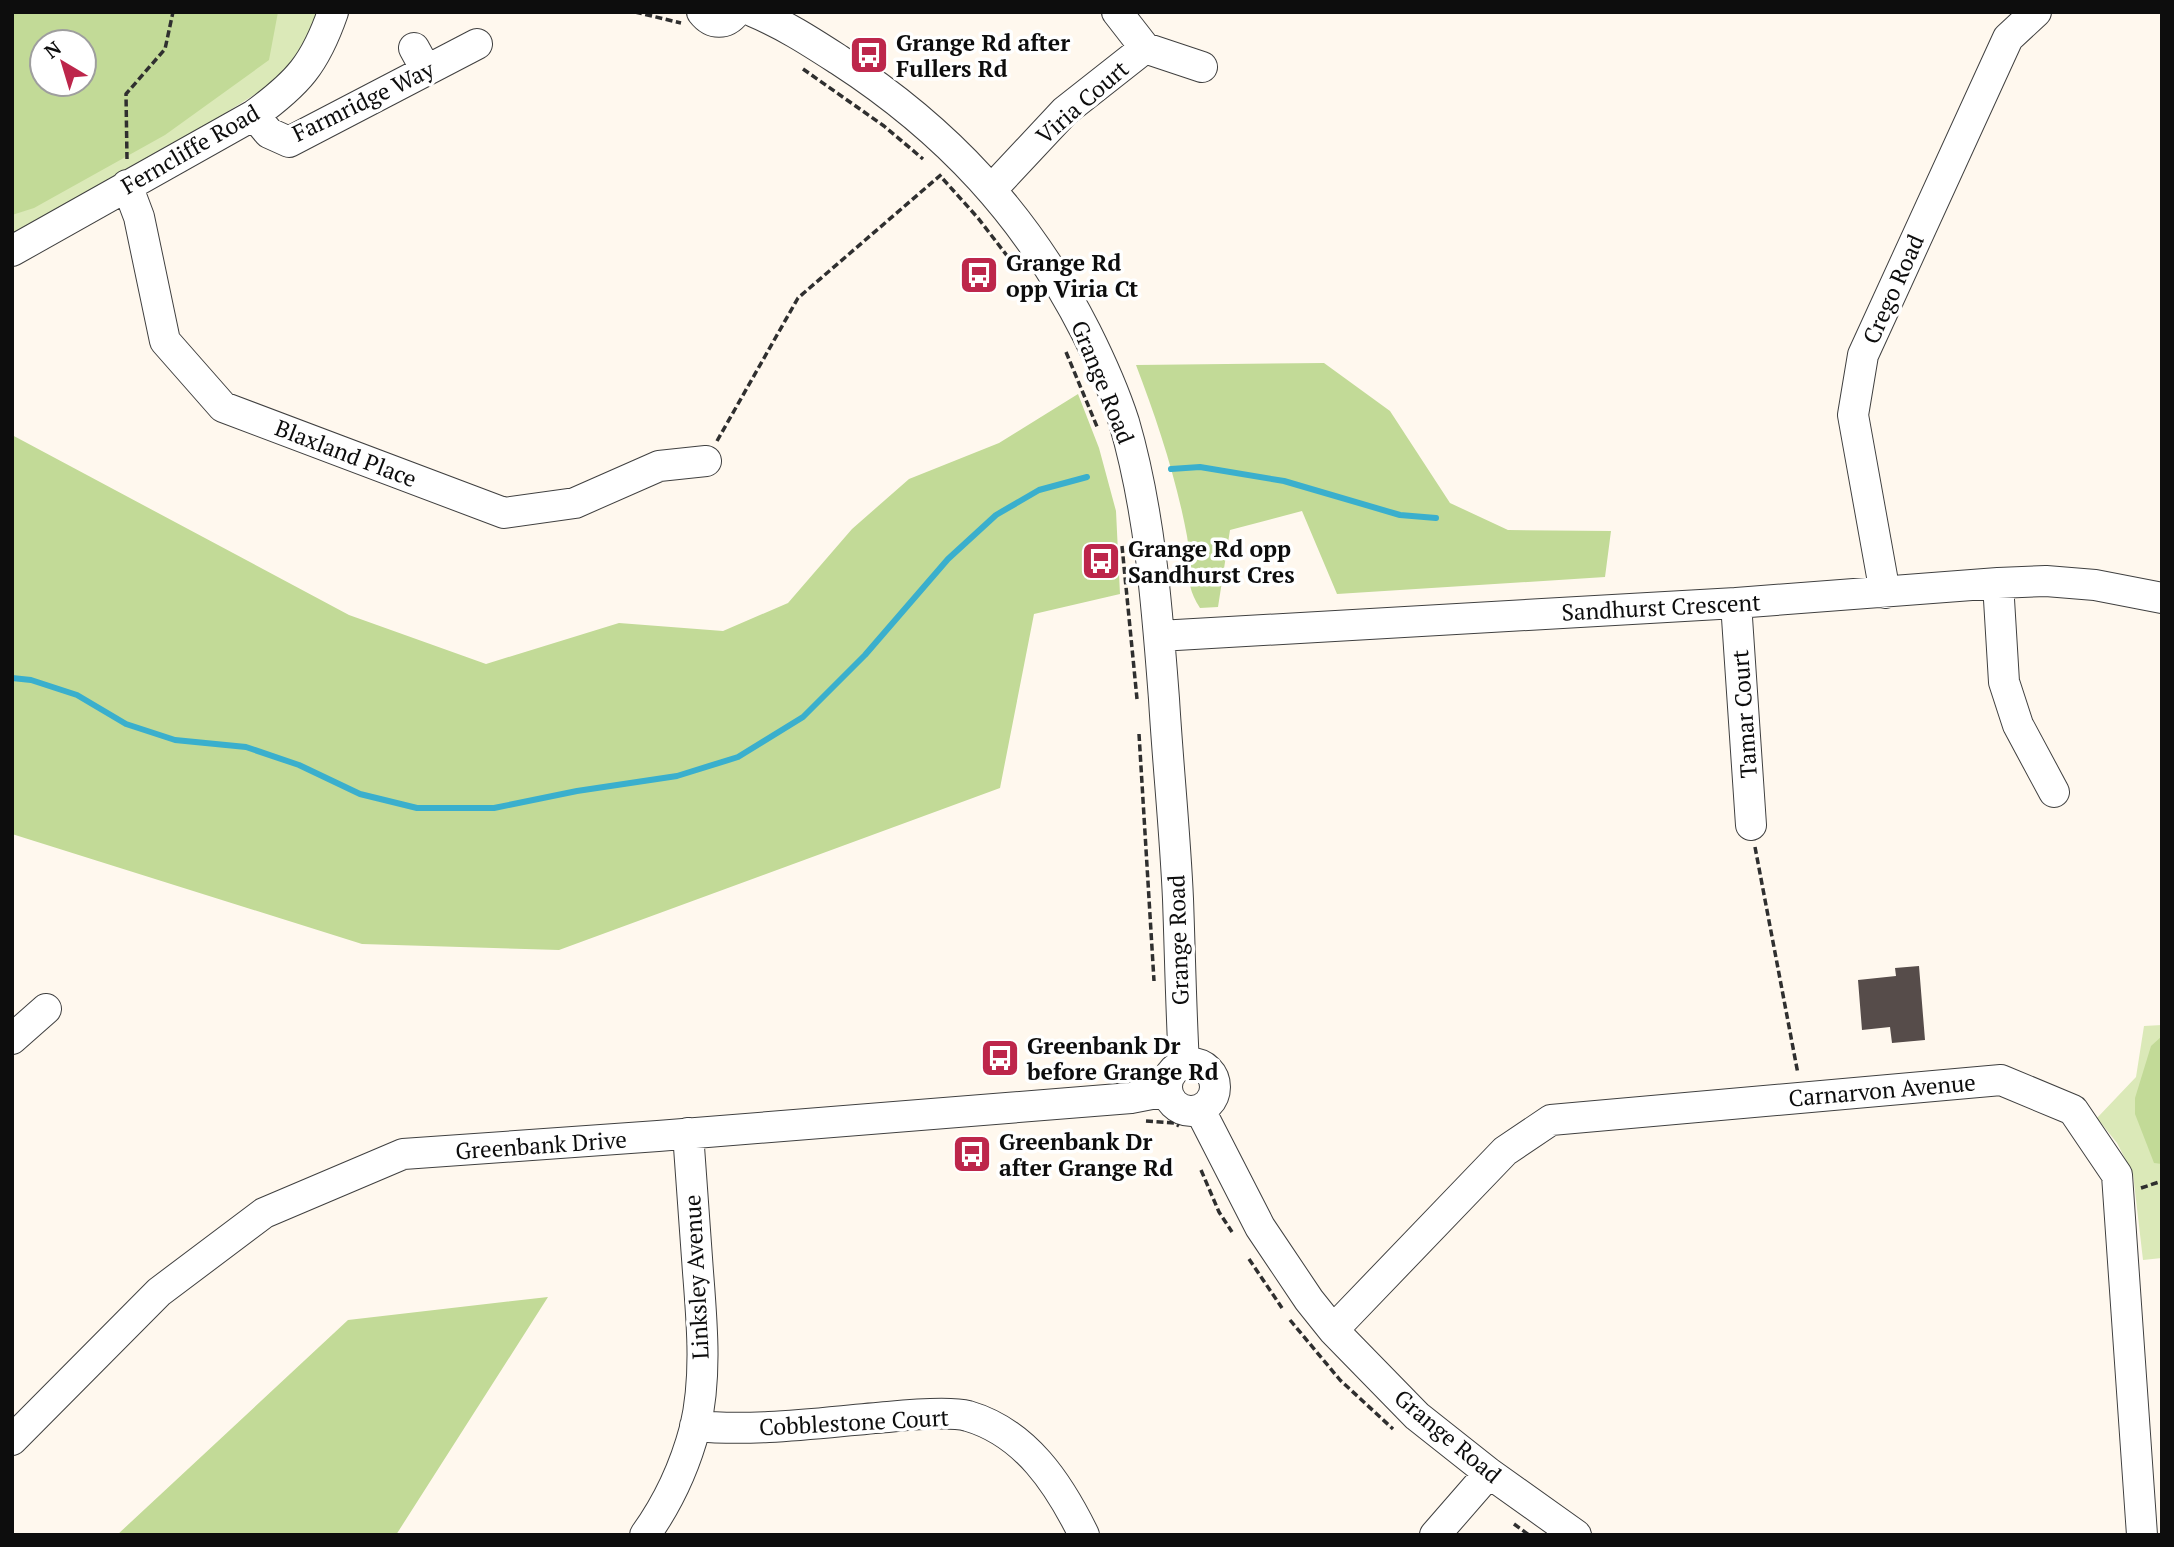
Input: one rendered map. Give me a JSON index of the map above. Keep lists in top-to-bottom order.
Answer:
{
  "streets": {
    "street": [
      "Farmridge Way",
      "Viria Court",
      "Ferncliffe Road",
      "Crego Road",
      "Grange Road",
      "Blaxland Place",
      "Sandhurst Crescent",
      "Tamar Court",
      "Carnarvon Avenue",
      "Greenbank Drive",
      "Linksley Avenue",
      "Cobblestone Court"
    ]
  },
  "crossings": [
    ["Farmridge Way", "Ferncliffe Road"],
    ["Viria Court", "Grange Road"],
    ["Ferncliffe Road", "Blaxland Place"],
    ["Crego Road", "Sandhurst Crescent"],
    ["Grange Road", "Sandhurst Crescent"],
    ["Grange Road", "Carnarvon Avenue"],
    ["Sandhurst Crescent", "Tamar Court"],
    ["Greenbank Drive", "Linksley Avenue"],
    ["Linksley Avenue", "Cobblestone Court"]
  ],
  "places": {
    "bus stop": [
      "Grange Rd after Fullers Rd",
      "Grange Rd opp Viria Ct",
      "Grange Rd opp Sandhurst Cres",
      "Greenbank Dr before Grange Rd",
      "Greenbank Dr after Grange Rd"
    ]
  },
  "north": "top left"
}
